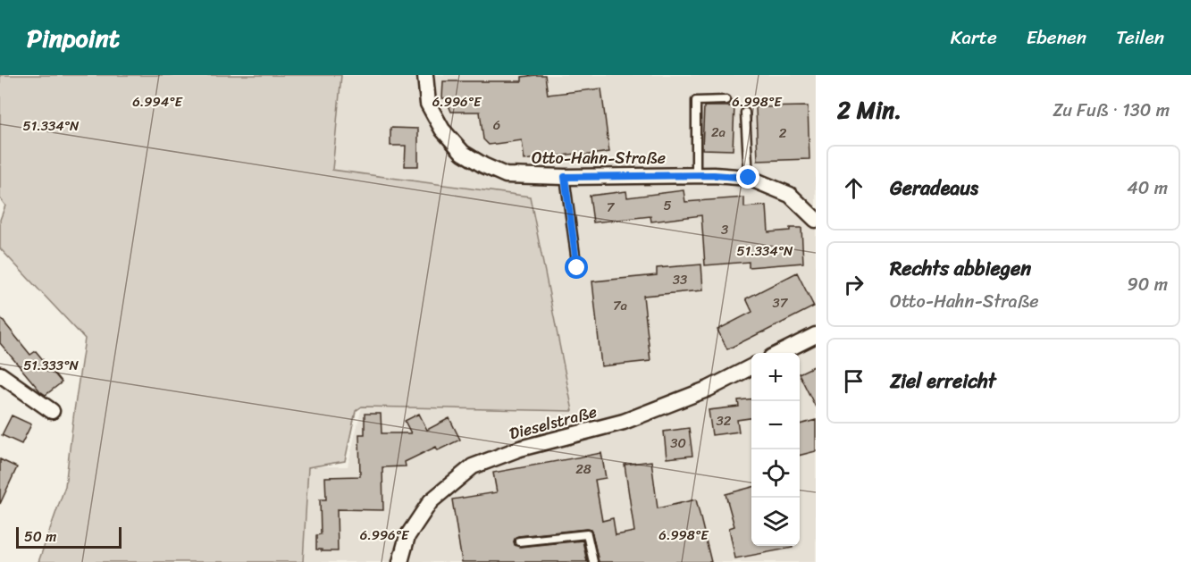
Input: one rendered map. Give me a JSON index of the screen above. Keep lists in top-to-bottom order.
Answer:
{
  "streets": {
    "street": ["Otto-Hahn-Straße", "Dieselstraße"]
  },
  "house_numbers": [
    "6",
    "2a",
    "2",
    "5",
    "7",
    "3",
    "33",
    "37",
    "7a",
    "32",
    "30",
    "28"
  ],
  "scale_bar": "50 m",
  "page": {
    "header": "Pinpoint",
    "nav": ["Karte", "Ebenen", "Teilen"],
    "heading": ["2 Min.", "Zu Fuß · 130 m"],
    "list": [
      ["Geradeaus", "40 m"],
      ["Rechts abbiegen", "Otto-Hahn-Straße", "90 m"],
      "Ziel erreicht"
    ],
    "map_buttons": ["+", "−"],
    "scale": "50 m"
  },
  "coordinates": [
    "6.994°E",
    "6.996°E",
    "6.998°E",
    "51.334°N",
    "51.333°N"
  ]
}
